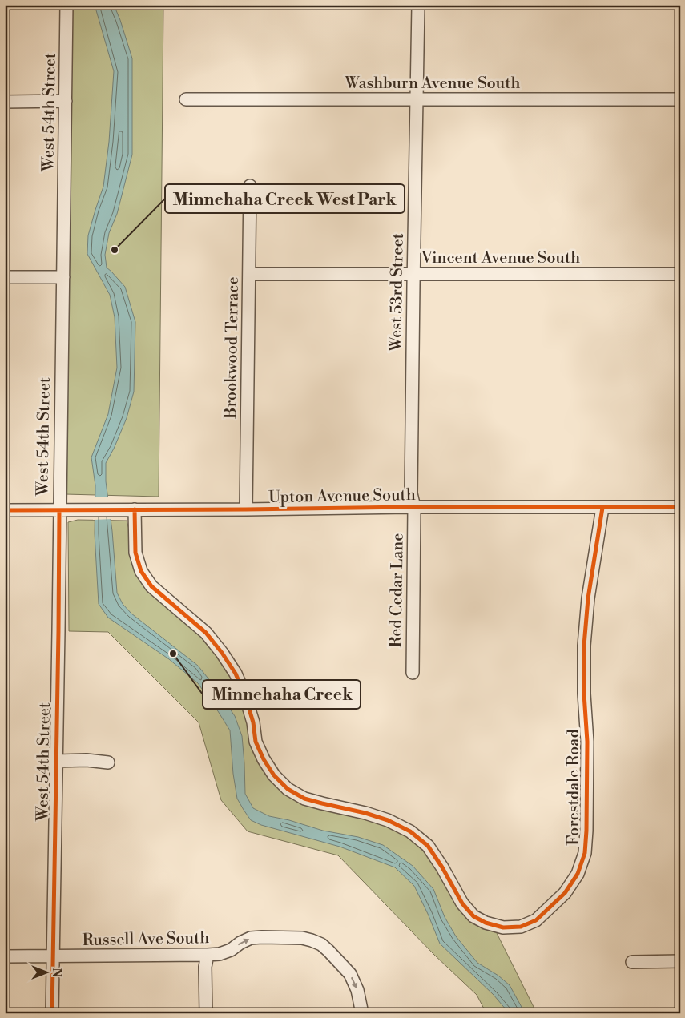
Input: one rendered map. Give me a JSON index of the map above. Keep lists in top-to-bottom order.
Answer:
{
  "streets": {
    "street": [
      "Washburn Avenue South",
      "West 54th Street",
      "Vincent Avenue South",
      "West 53rd Street",
      "Brookwood Terrace",
      "Upton Avenue South",
      "Red Cedar Lane",
      "Forestdale Road",
      "Russell Ave South"
    ]
  },
  "crossings": [
    ["Washburn Avenue South", "West 53rd Street"],
    ["West 54th Street", "Upton Avenue South"],
    ["West 54th Street", "Russell Ave South"],
    ["Vincent Avenue South", "West 53rd Street"],
    ["Vincent Avenue South", "Brookwood Terrace"],
    ["West 53rd Street", "Upton Avenue South"],
    ["West 53rd Street", "Red Cedar Lane"],
    ["Brookwood Terrace", "Upton Avenue South"],
    ["Upton Avenue South", "Red Cedar Lane"],
    ["Upton Avenue South", "Forestdale Road"]
  ],
  "one_way": ["Russell Ave South"],
  "places": ["Minnehaha Creek West Park", "Minnehaha Creek"],
  "north": "right"
}
